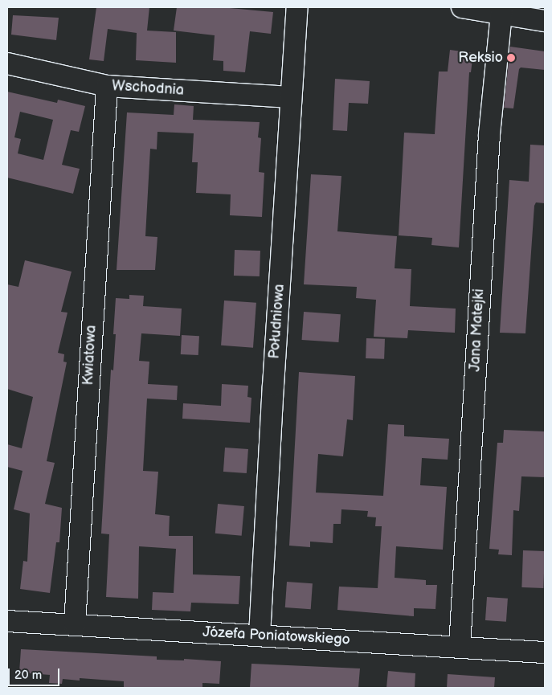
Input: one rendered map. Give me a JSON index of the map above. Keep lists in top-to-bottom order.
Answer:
{
  "streets": {
    "street": [
      "Wschodnia",
      "Południowa",
      "Jana Matejki",
      "Kwiatowa",
      "Józefa Poniatowskiego"
    ]
  },
  "crossings": [
    ["Wschodnia", "Południowa"],
    ["Wschodnia", "Kwiatowa"],
    ["Południowa", "Józefa Poniatowskiego"],
    ["Jana Matejki", "Józefa Poniatowskiego"],
    ["Kwiatowa", "Józefa Poniatowskiego"]
  ],
  "places": ["Reksio"],
  "scale_bar": "20 m"
}
